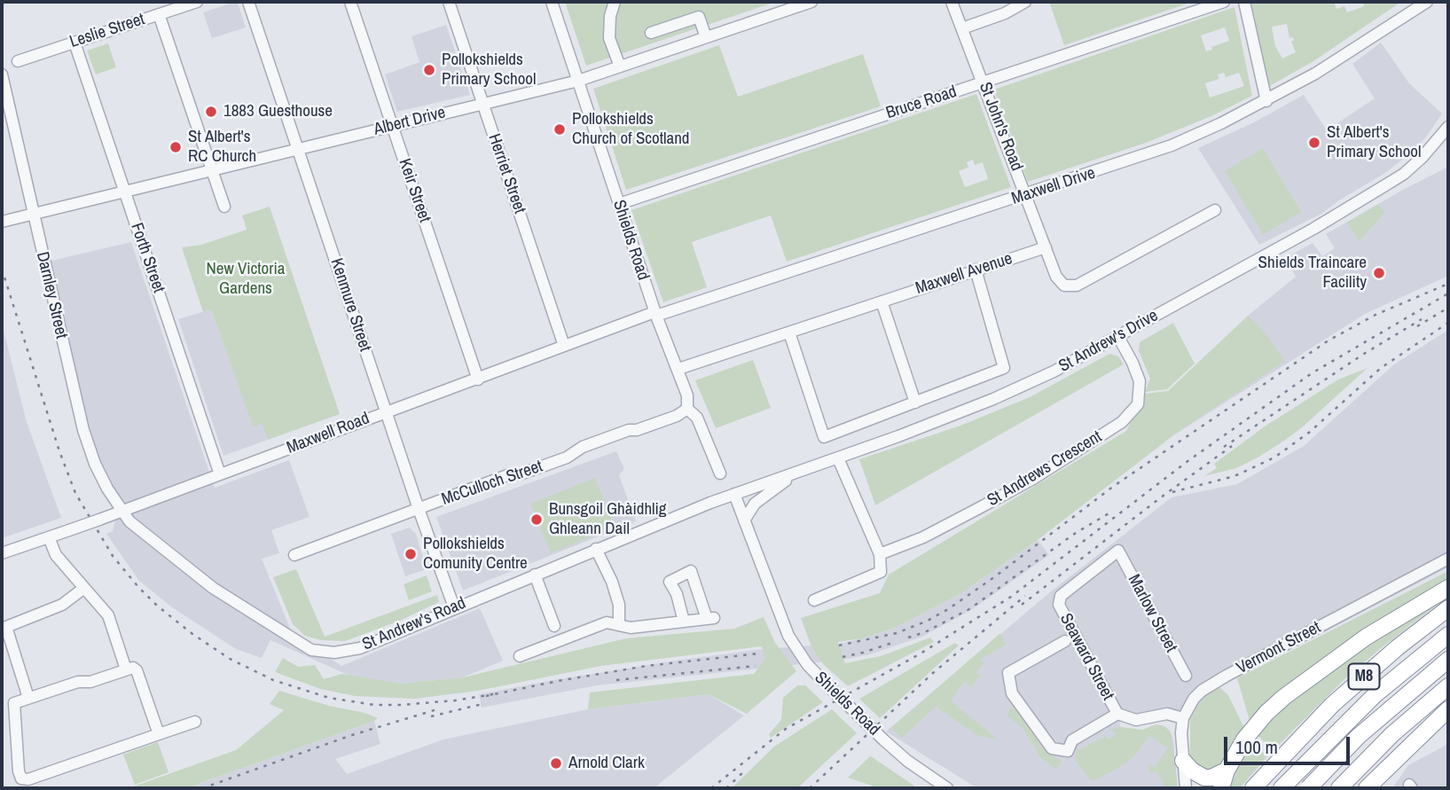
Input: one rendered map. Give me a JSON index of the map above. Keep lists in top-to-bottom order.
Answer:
{
  "streets": {
    "highway": ["M8"],
    "street": [
      "Leslie Street",
      "Bruce Road",
      "Albert Drive",
      "St John's Road",
      "Herriet Street",
      "Maxwell Drive",
      "Keir Street",
      "Shields Road",
      "Forth Street",
      "Maxwell Avenue",
      "Darnley Street",
      "Kenmure Street",
      "St Andrew's Drive",
      "Maxwell Road",
      "St Andrews Crescent",
      "McCulloch Street",
      "Marlow Street",
      "St Andrew's Road",
      "Vermont Street",
      "Seaward Street"
    ]
  },
  "crossings": [
    ["Leslie Street", "Forth Street"],
    ["Bruce Road", "St John's Road"],
    ["Bruce Road", "Shields Road"],
    ["Albert Drive", "Herriet Street"],
    ["Albert Drive", "Keir Street"],
    ["Albert Drive", "Shields Road"],
    ["Albert Drive", "Forth Street"],
    ["Albert Drive", "Darnley Street"],
    ["Albert Drive", "Kenmure Street"],
    ["St John's Road", "Maxwell Drive"],
    ["St John's Road", "Maxwell Avenue"],
    ["Herriet Street", "Maxwell Road"],
    ["Maxwell Drive", "Shields Road"],
    ["Maxwell Drive", "Maxwell Road"],
    ["Keir Street", "Maxwell Road"],
    ["Shields Road", "Maxwell Avenue"],
    ["Shields Road", "St Andrew's Drive"],
    ["Shields Road", "Maxwell Road"],
    ["Shields Road", "McCulloch Street"],
    ["Shields Road", "St Andrew's Road"],
    ["Forth Street", "Maxwell Road"],
    ["Darnley Street", "Maxwell Road"],
    ["Darnley Street", "St Andrew's Road"],
    ["Kenmure Street", "Maxwell Road"],
    ["Kenmure Street", "McCulloch Street"],
    ["Kenmure Street", "St Andrew's Road"],
    ["St Andrew's Drive", "St Andrews Crescent"],
    ["St Andrew's Drive", "St Andrew's Road"],
    ["Maxwell Road", "St Andrew's Road"],
    ["Marlow Street", "Seaward Street"],
    ["Vermont Street", "Seaward Street"]
  ],
  "parks": ["New Victoria Gardens"],
  "places": [
    "Pollokshields Primary School",
    "1883 Guesthouse",
    "Pollokshields Church of Scotland",
    "St Albert's Primary School",
    "St Albert's RC Church",
    "Shields Traincare Facility",
    "Bunsgoil Ghàidhlig Ghleann Dail",
    "Pollokshields Comunity Centre",
    "Arnold Clark"
  ],
  "scale_bar": "100 m"
}
